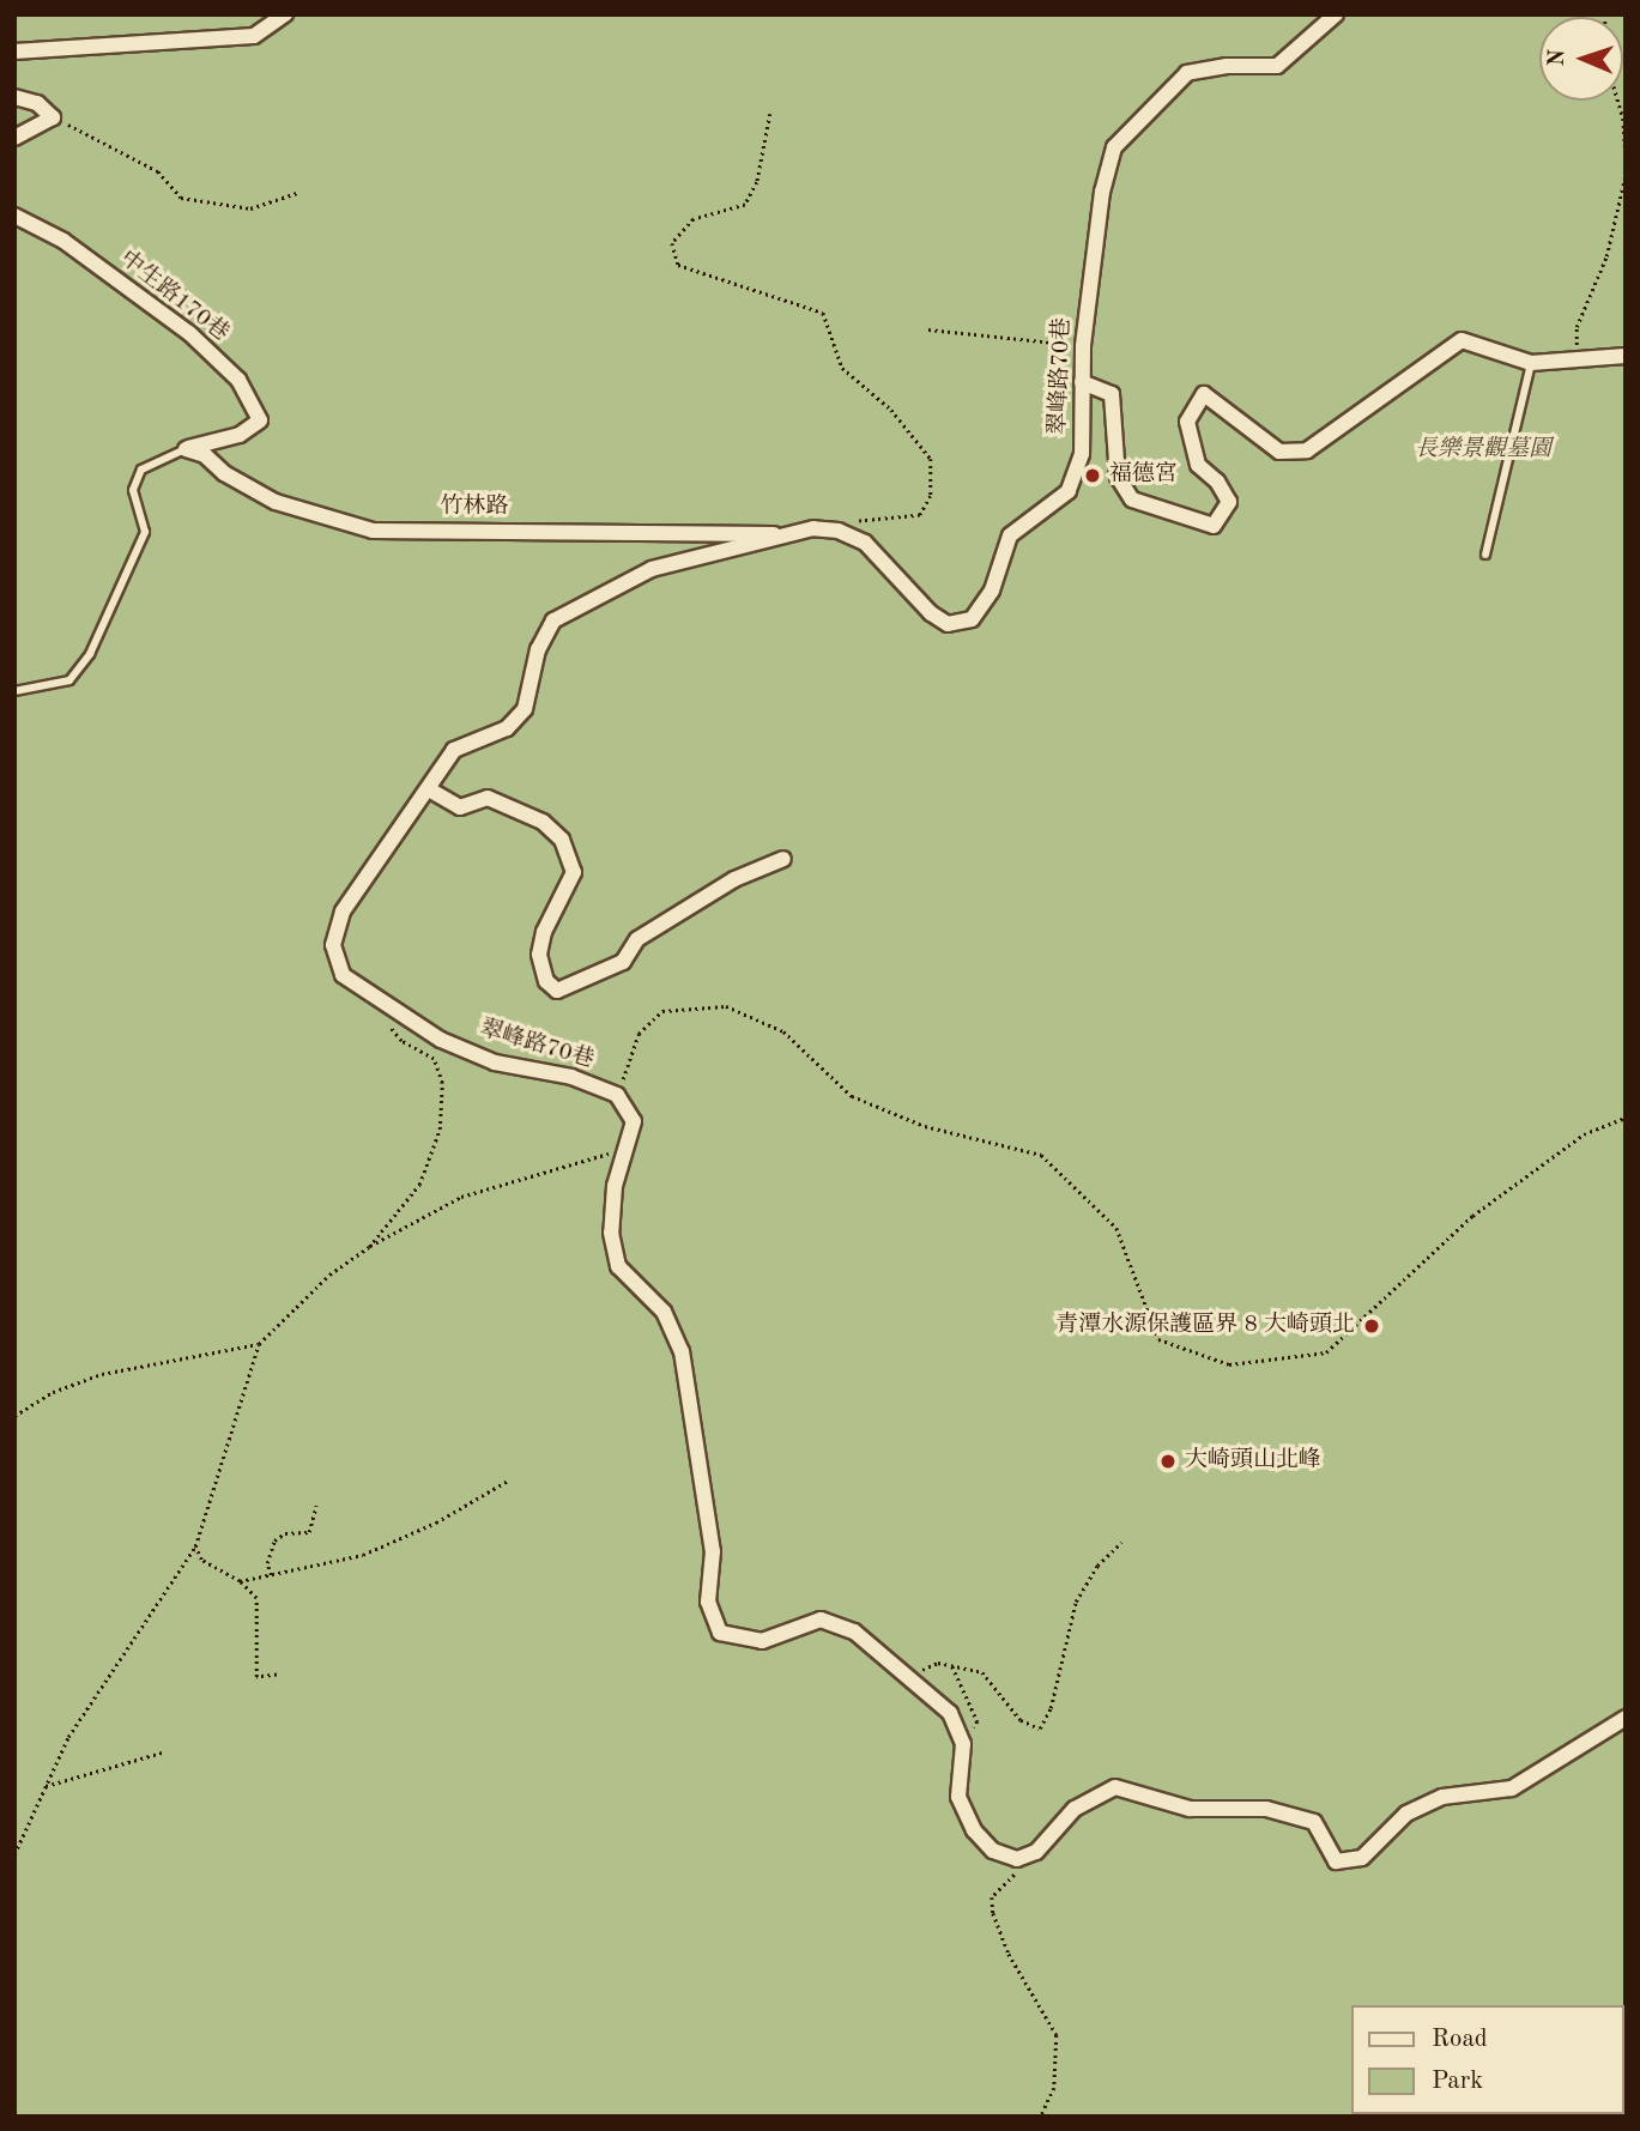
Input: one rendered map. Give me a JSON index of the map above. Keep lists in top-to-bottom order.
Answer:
{
  "streets": {
    "street": ["中生路170巷", "翠峰路70巷", "竹林路"]
  },
  "crossings": [
    ["中生路170巷", "竹林路"],
    ["翠峰路70巷", "竹林路"]
  ],
  "parks": ["長樂景觀墓園"],
  "places": ["福德宮", "青潭水源保護區界 8 大崎頭北", "大崎頭山北峰"],
  "legend": ["Road", "Park"],
  "north": "left"
}
